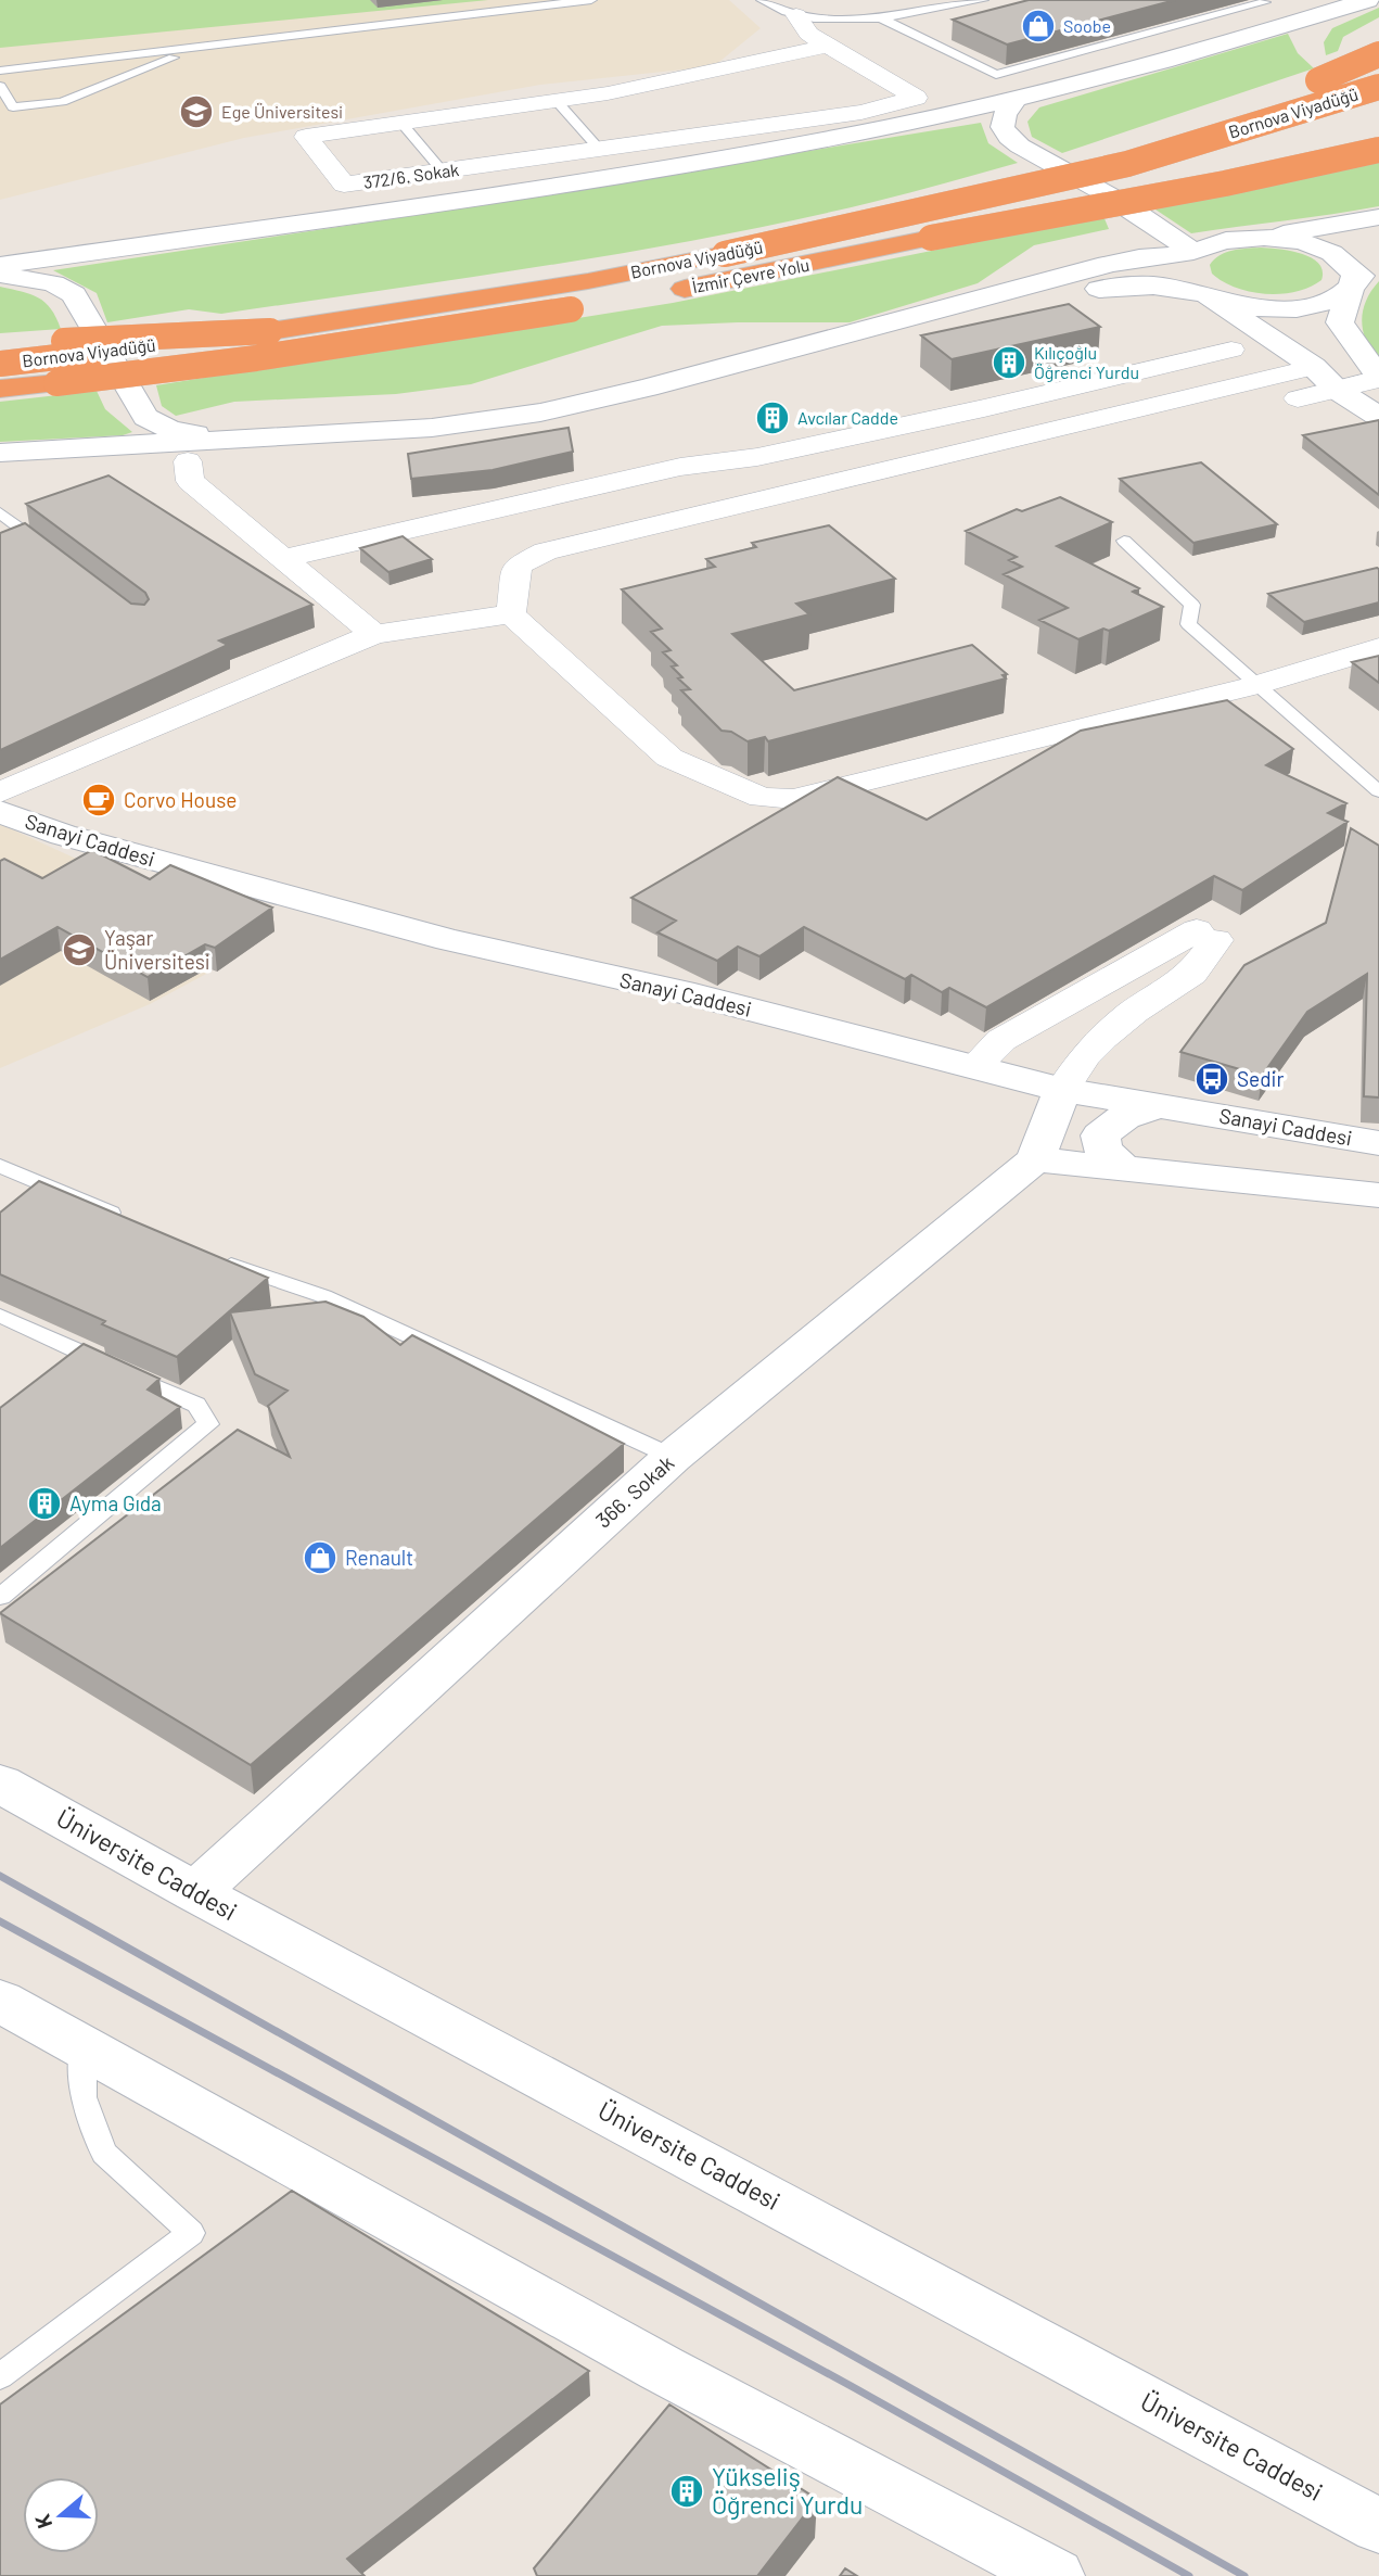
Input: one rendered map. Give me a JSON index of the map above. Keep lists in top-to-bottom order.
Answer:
{
  "streets": {
    "highway": ["Bornova Viyadüğü", "İzmir Çevre Yolu"],
    "street": [
      "372/6. Sokak",
      "Sanayi Caddesi",
      "366. Sokak",
      "Üniversite Caddesi"
    ]
  },
  "crossings": [
    ["Bornova Viyadüğü", "İzmir Çevre Yolu"],
    ["Sanayi Caddesi", "366. Sokak"],
    ["366. Sokak", "Üniversite Caddesi"]
  ],
  "places": {
    "shop": ["Soobe", "Renault"],
    "school or university": ["Ege Üniversitesi", "Yaşar Üniversitesi"],
    "building": [
      "Kılıçoğlu Öğrenci Yurdu",
      "Avcılar Cadde",
      "Ayma Gıda",
      "Yükseliş Öğrenci Yurdu"
    ],
    "cafe": ["Corvo House"],
    "bus stop": ["Sedir"]
  },
  "north": "left"
}
